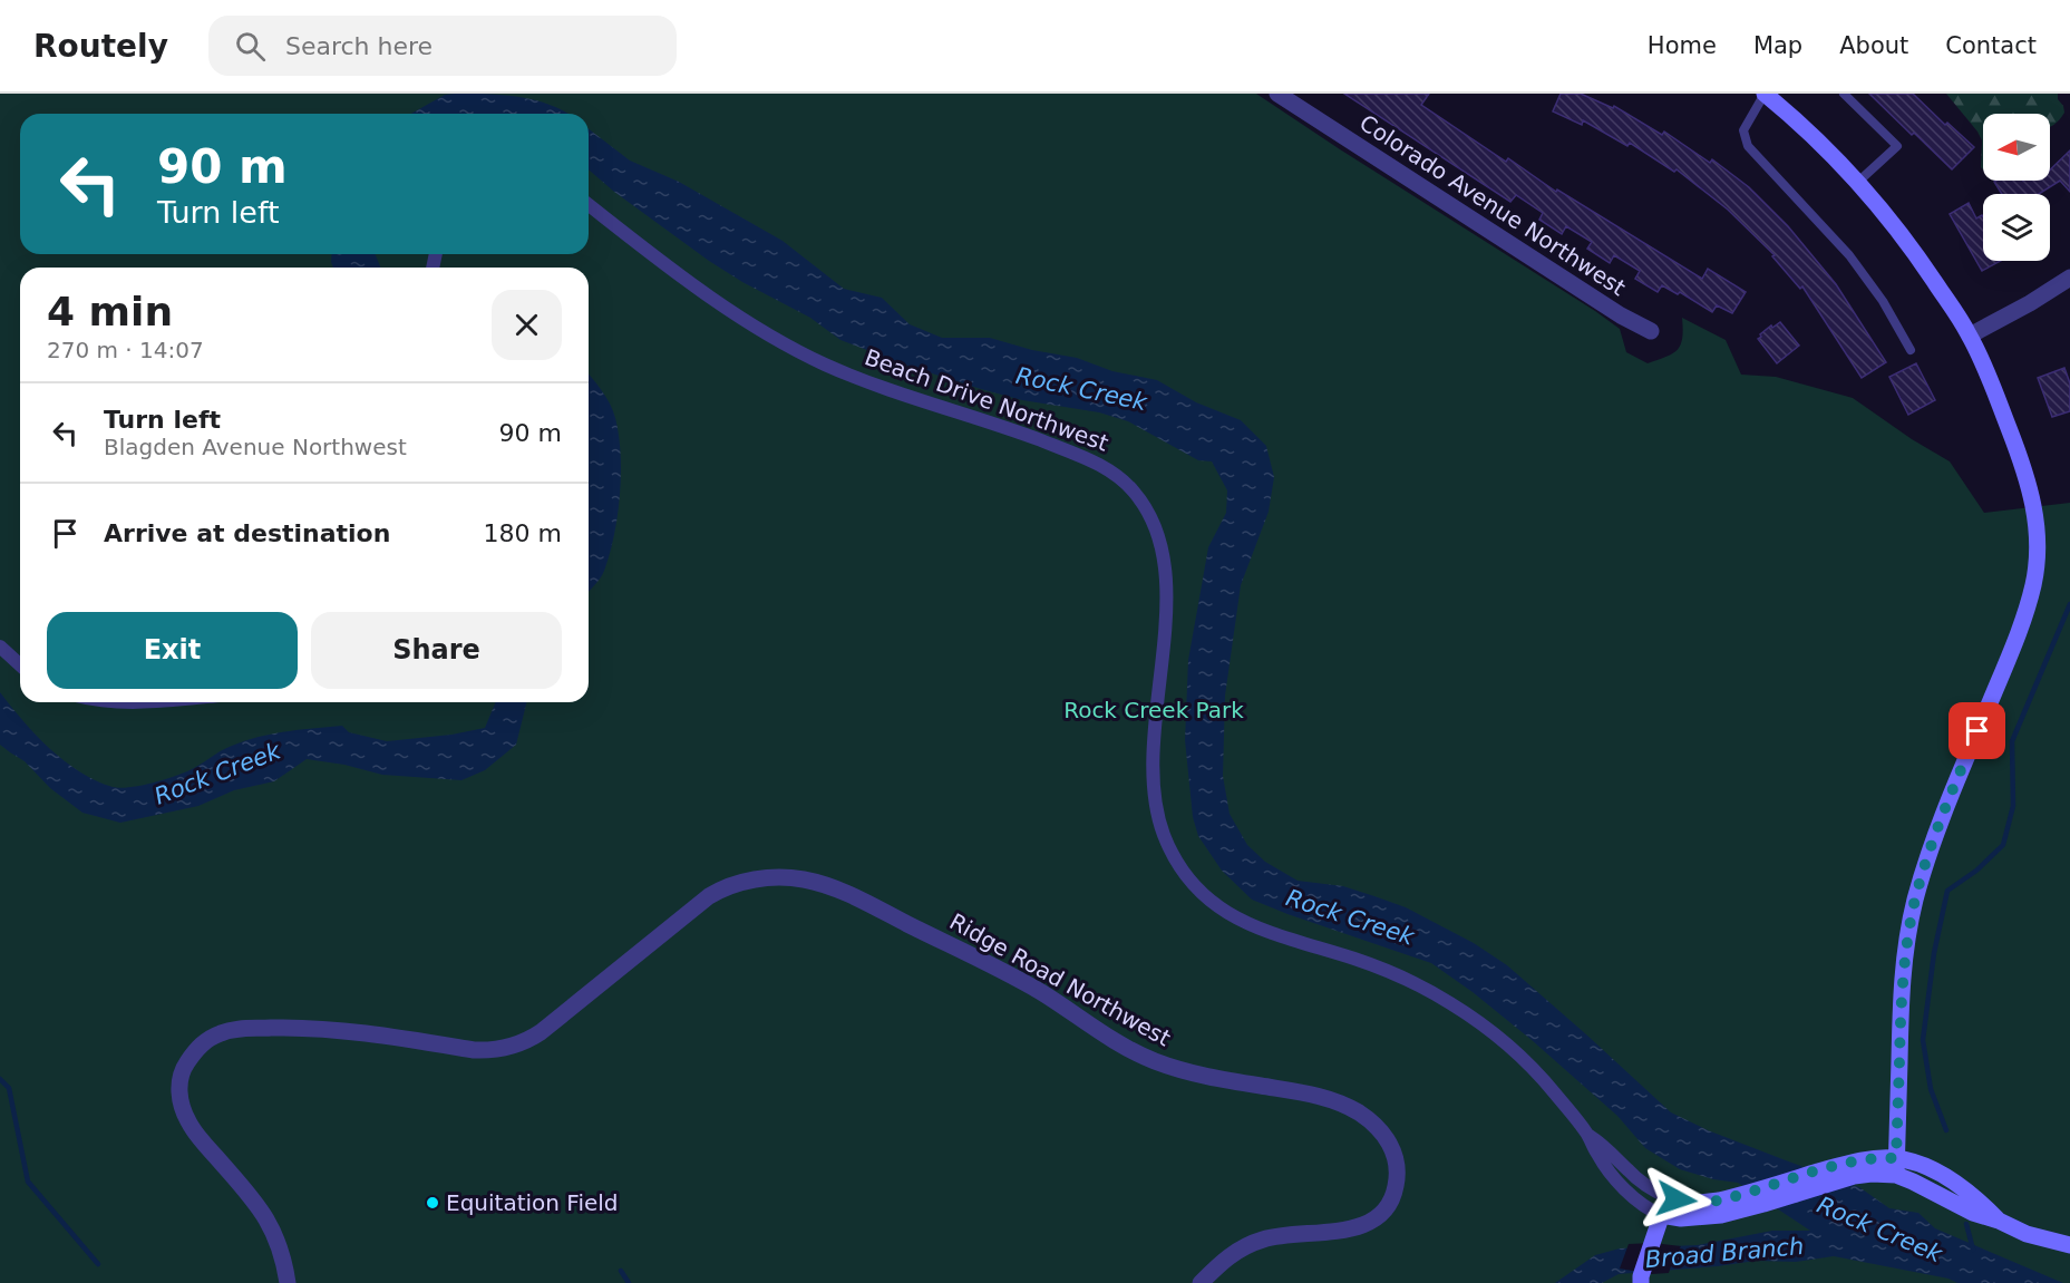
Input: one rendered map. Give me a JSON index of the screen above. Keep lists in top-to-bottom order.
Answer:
{
  "streets": {
    "main road": ["Beach Drive Northwest"],
    "street": ["Colorado Avenue Northwest", "Ridge Road Northwest"]
  },
  "water": ["Rock Creek", "Broad Branch"],
  "parks": ["Rock Creek Park"],
  "places": ["Equitation Field"],
  "north": "left",
  "page": {
    "header": "Routely",
    "search": "Search here",
    "nav": [
      "Home",
      "Map",
      "About",
      "Contact"
    ],
    "turn": ["90 m", "Turn left"],
    "heading": ["4 min", "270 m · 14:07"],
    "list": [
      {
        "name": "Turn left",
        "note": "Blagden Avenue Northwest",
        "value": "90 m"
      },
      {
        "name": "Arrive at destination",
        "value": "180 m"
      }
    ],
    "buttons": ["Exit", "Share"]
  }
}
